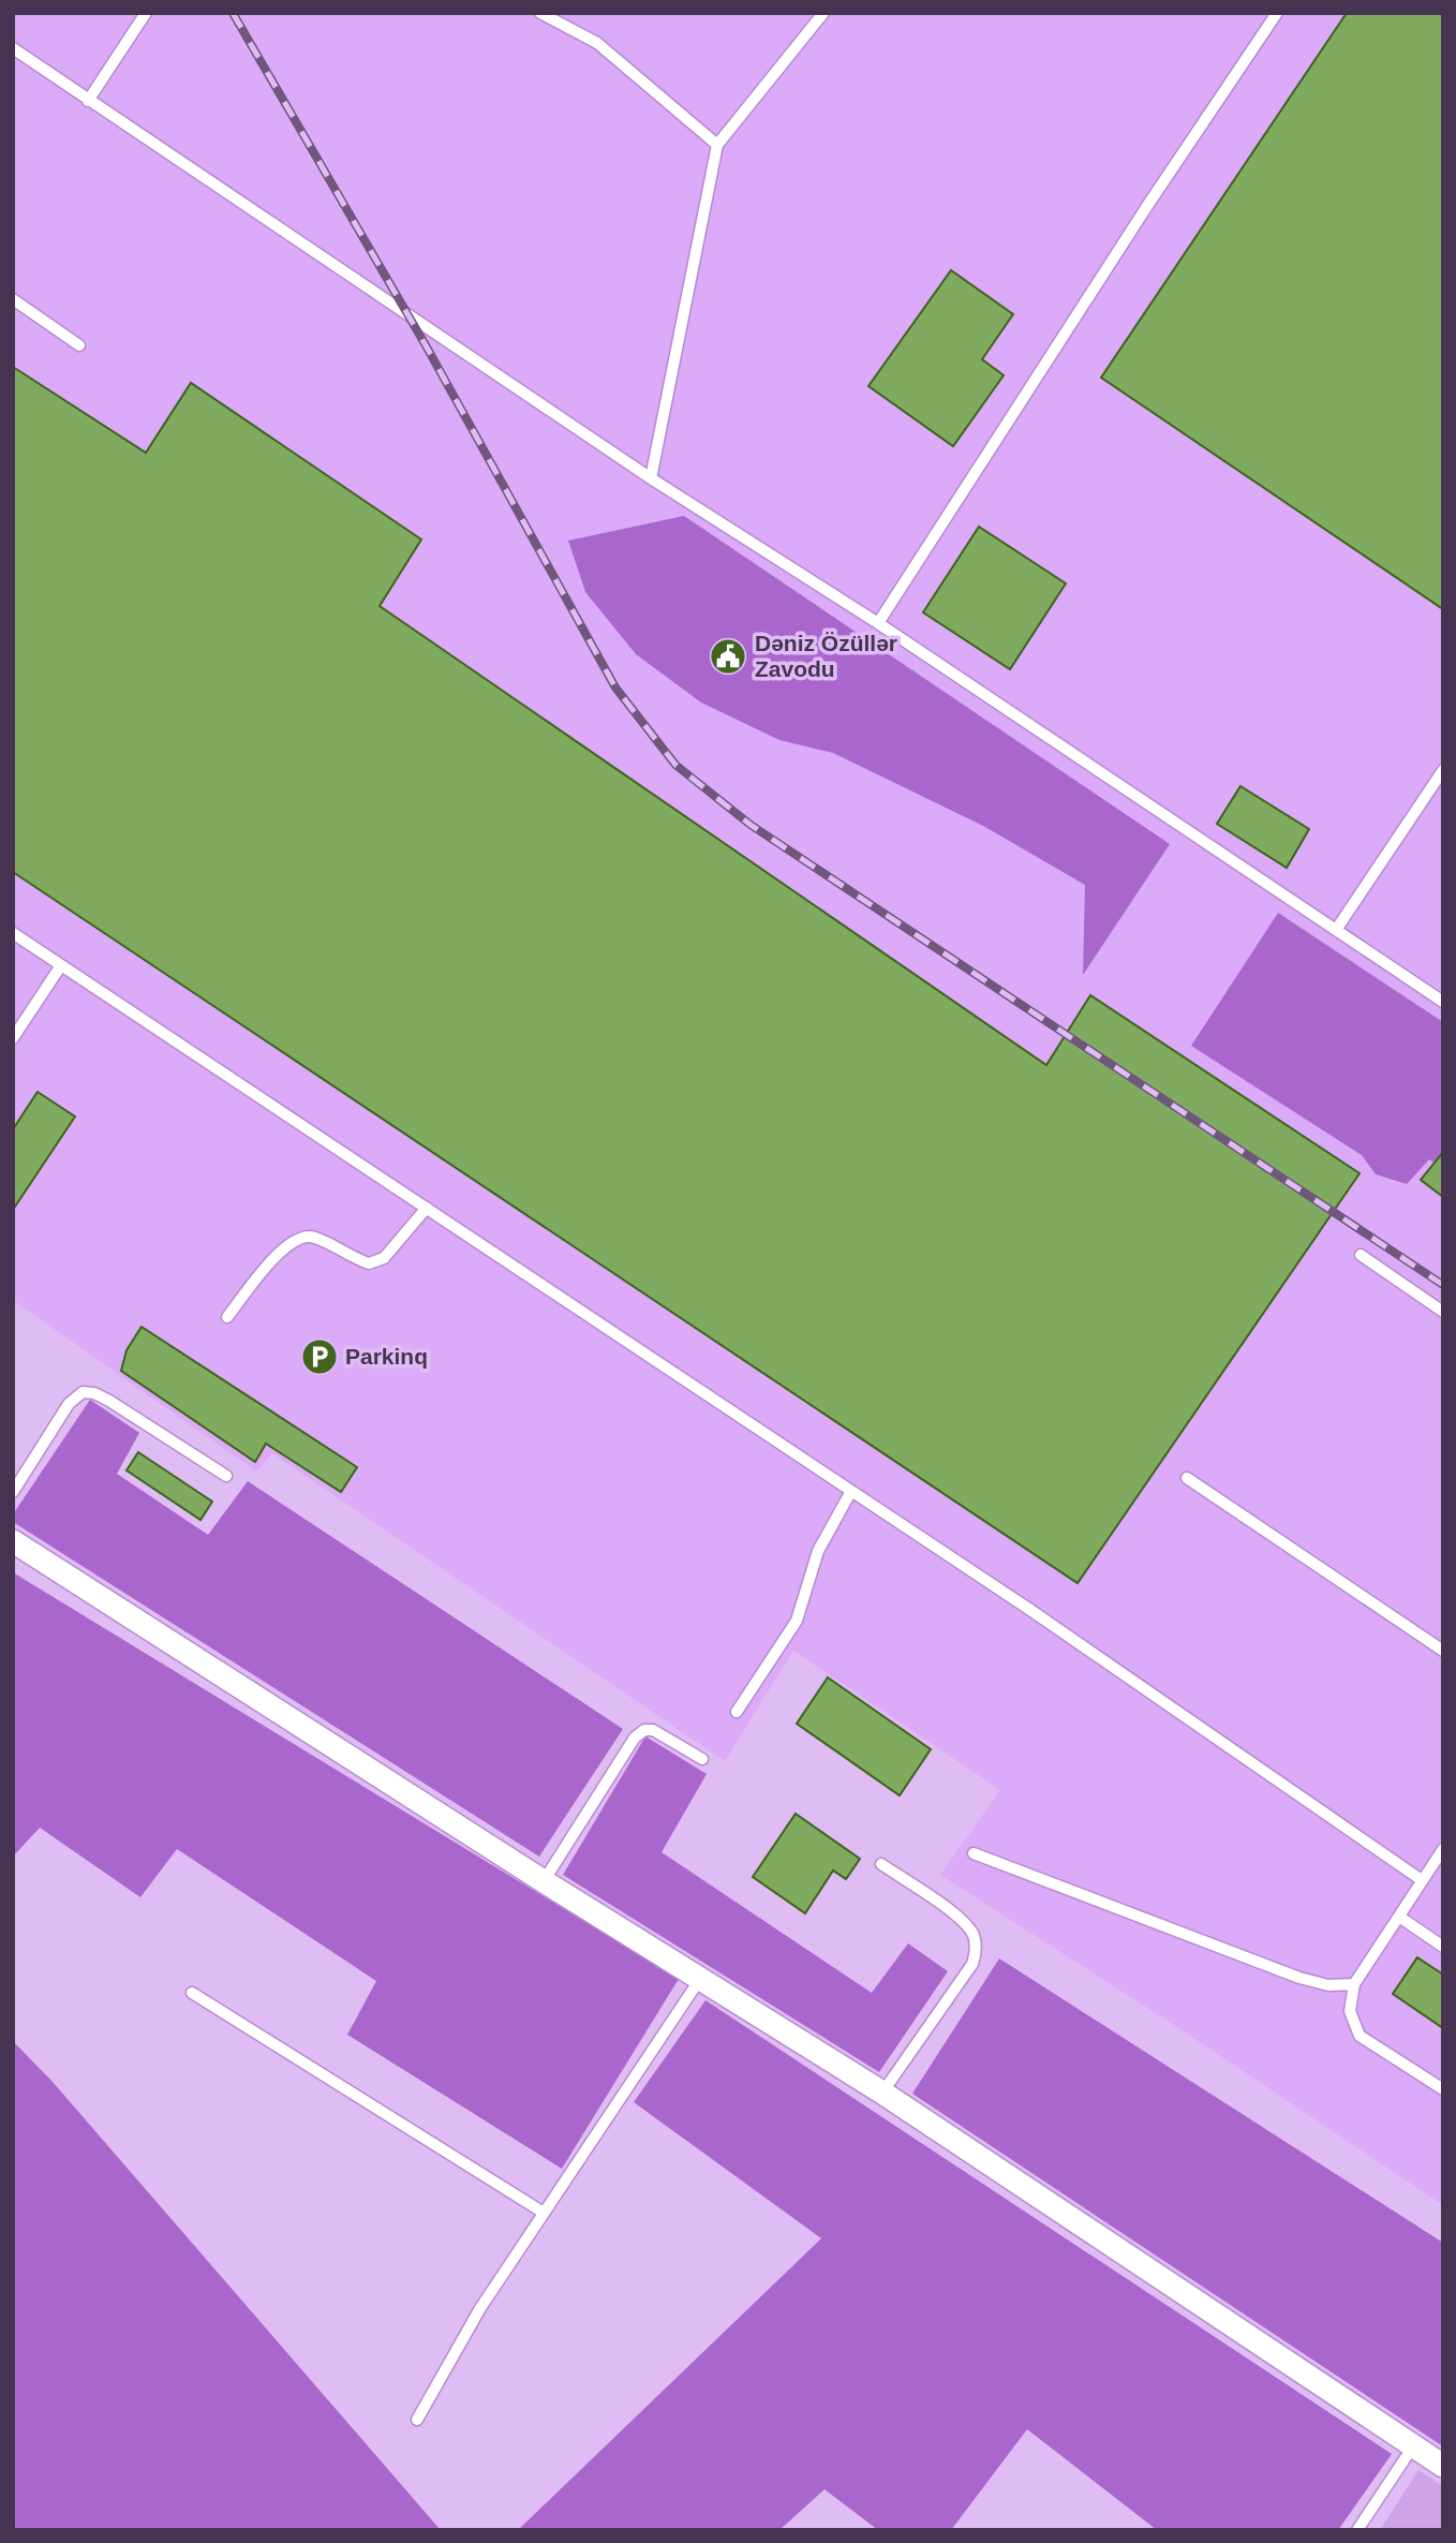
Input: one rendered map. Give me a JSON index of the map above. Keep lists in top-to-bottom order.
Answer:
{
  "places": {
    "public building": ["Dəniz Özüllər Zavodu"],
    "parking": ["Parkinq"]
  }
}
